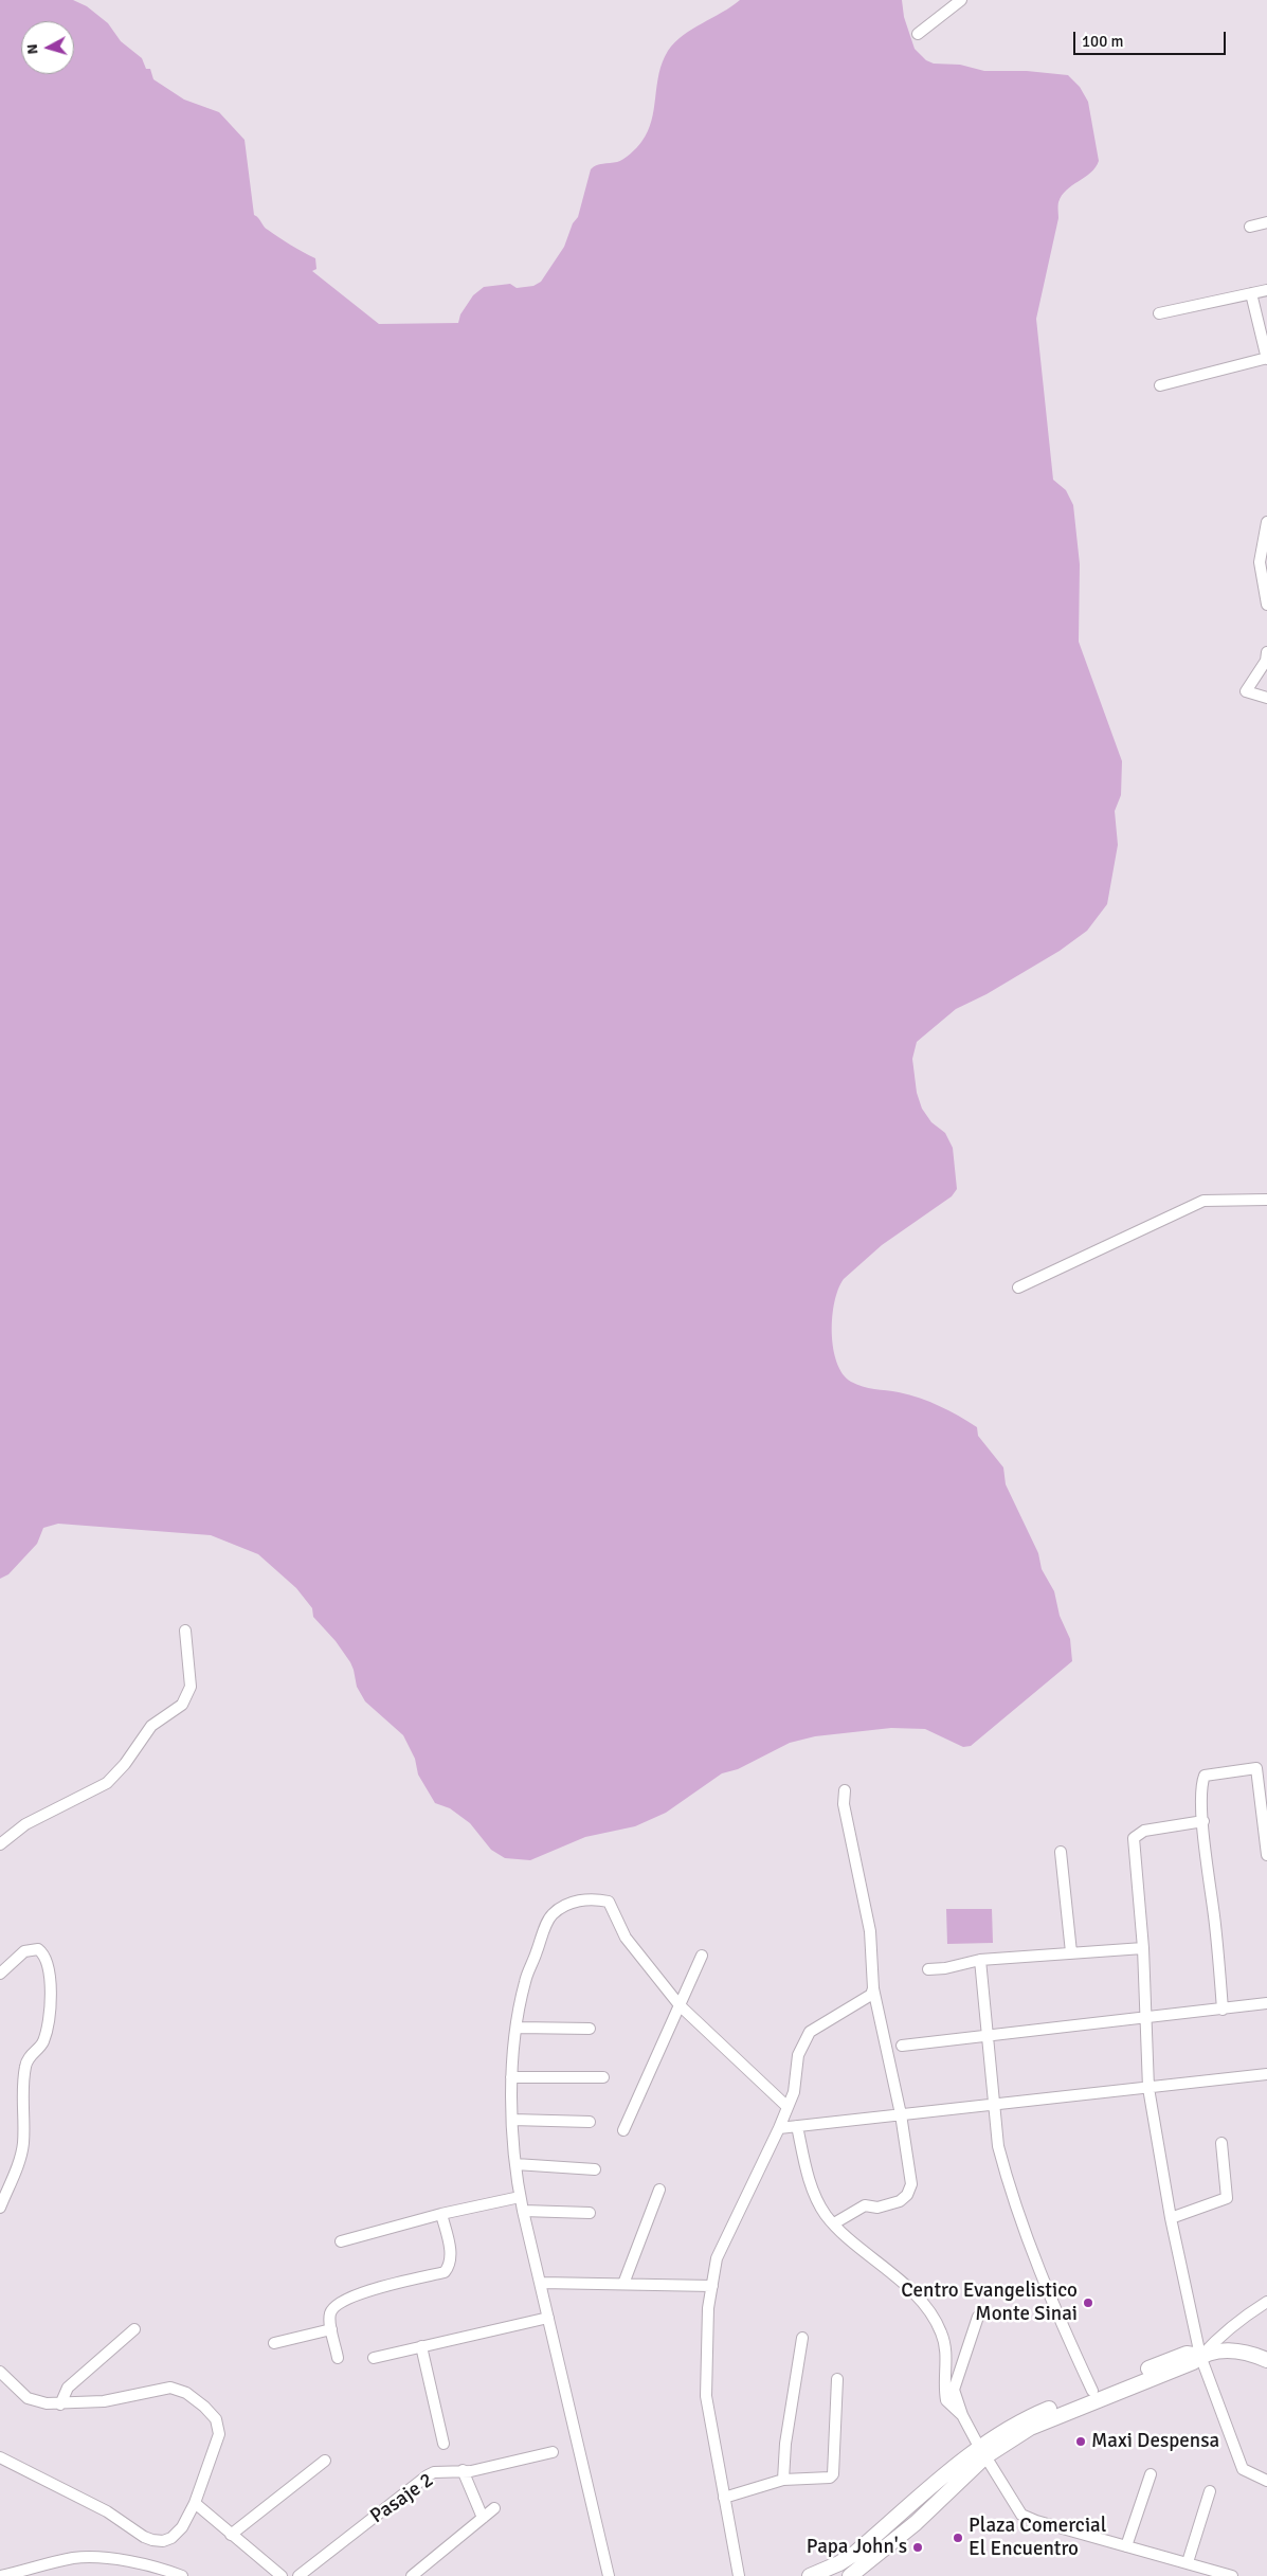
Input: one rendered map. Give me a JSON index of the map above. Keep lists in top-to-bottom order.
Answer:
{
  "streets": {
    "street": ["Pasaje 2"]
  },
  "places": [
    "Centro Evangelistico Monte Sinai",
    "Maxi Despensa",
    "Plaza Comercial El Encuentro",
    "Papa John's"
  ],
  "scale_bar": "100 m",
  "north": "left"
}
